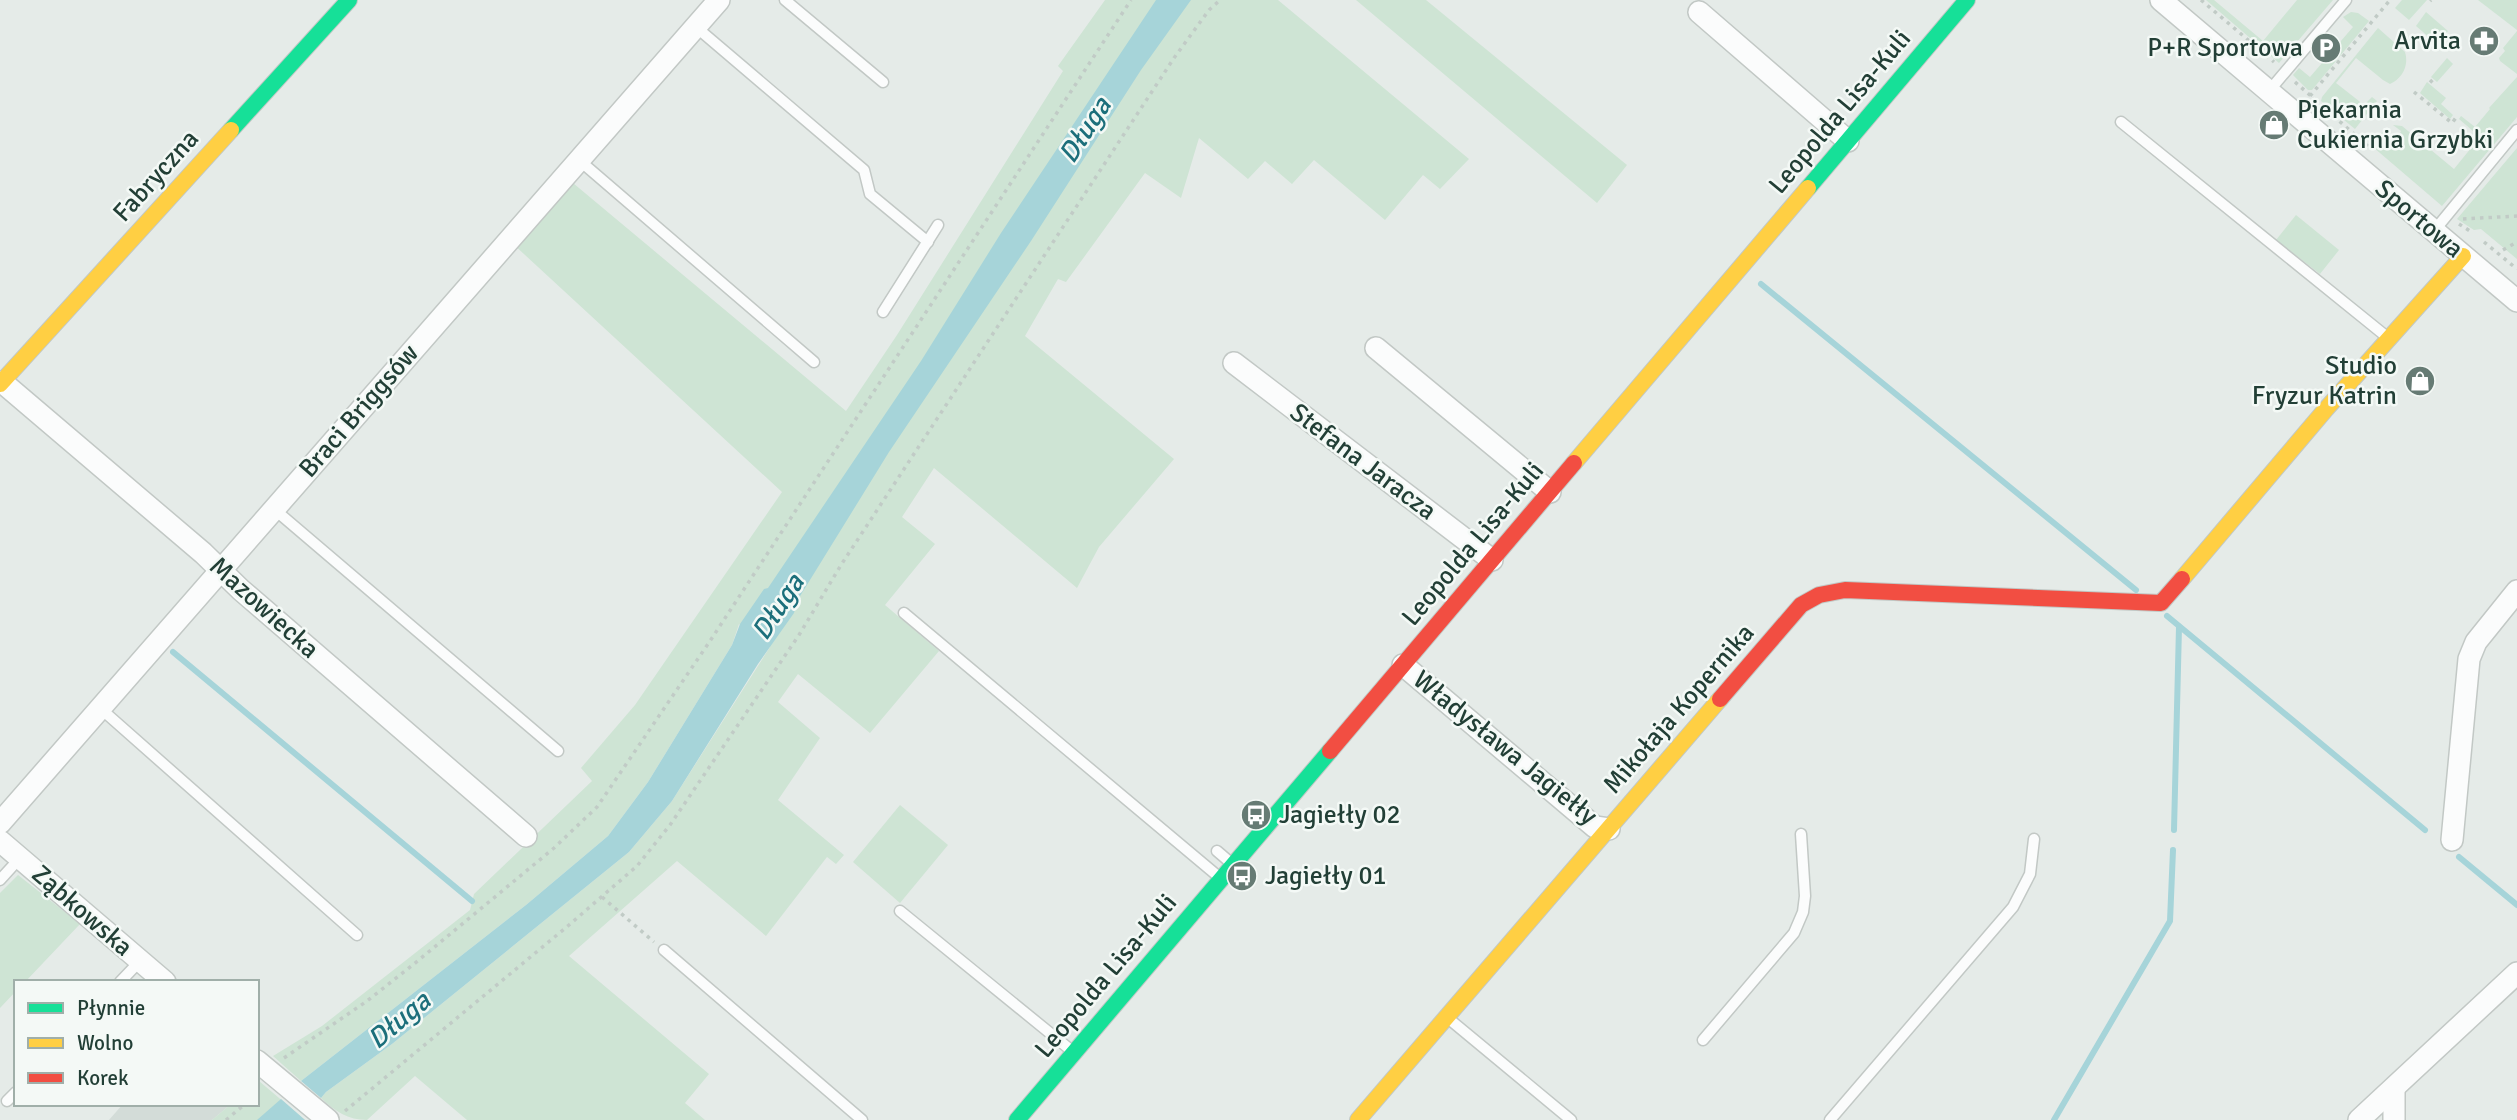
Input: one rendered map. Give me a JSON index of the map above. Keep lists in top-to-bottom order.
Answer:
{
  "streets": {
    "street": [
      "Leopolda Lisa-Kuli",
      "Fabryczna",
      "Sportowa",
      "Braci Briggsów",
      "Stefana Jaracza",
      "Mazowiecka",
      "Mikołaja Kopernika",
      "Władysława Jagiełły",
      "Ząbkowska"
    ]
  },
  "crossings": [
    ["Leopolda Lisa-Kuli", "Stefana Jaracza"],
    ["Leopolda Lisa-Kuli", "Władysława Jagiełły"],
    ["Fabryczna", "Mazowiecka"],
    ["Braci Briggsów", "Mazowiecka"],
    ["Mikołaja Kopernika", "Władysława Jagiełły"]
  ],
  "water": ["Długa"],
  "places": {
    "pharmacy": ["Arvita"],
    "parking": ["P+R Sportowa"],
    "shop": ["Piekarnia Cukiernia Grzybki", "Studio Fryzur Katrin"],
    "bus stop": ["Jagiełły 02", "Jagiełły 01"]
  },
  "legend": ["Płynnie", "Wolno", "Korek"]
}
